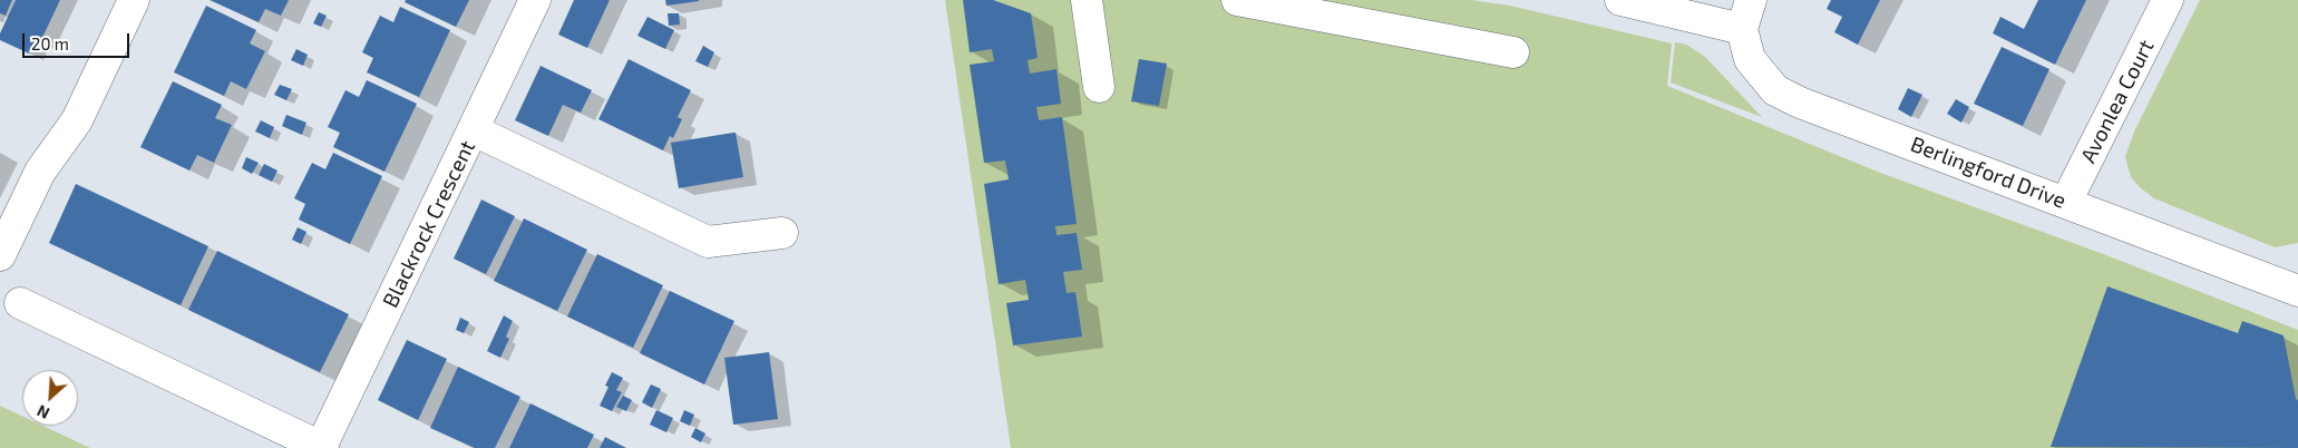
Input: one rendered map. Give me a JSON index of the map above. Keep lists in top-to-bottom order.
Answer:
{
  "streets": {
    "street": ["Avonlea Court", "Berlingford Drive", "Blackrock Crescent"]
  },
  "crossings": [
    ["Avonlea Court", "Berlingford Drive"]
  ],
  "scale_bar": "20 m",
  "north": "bottom left"
}
